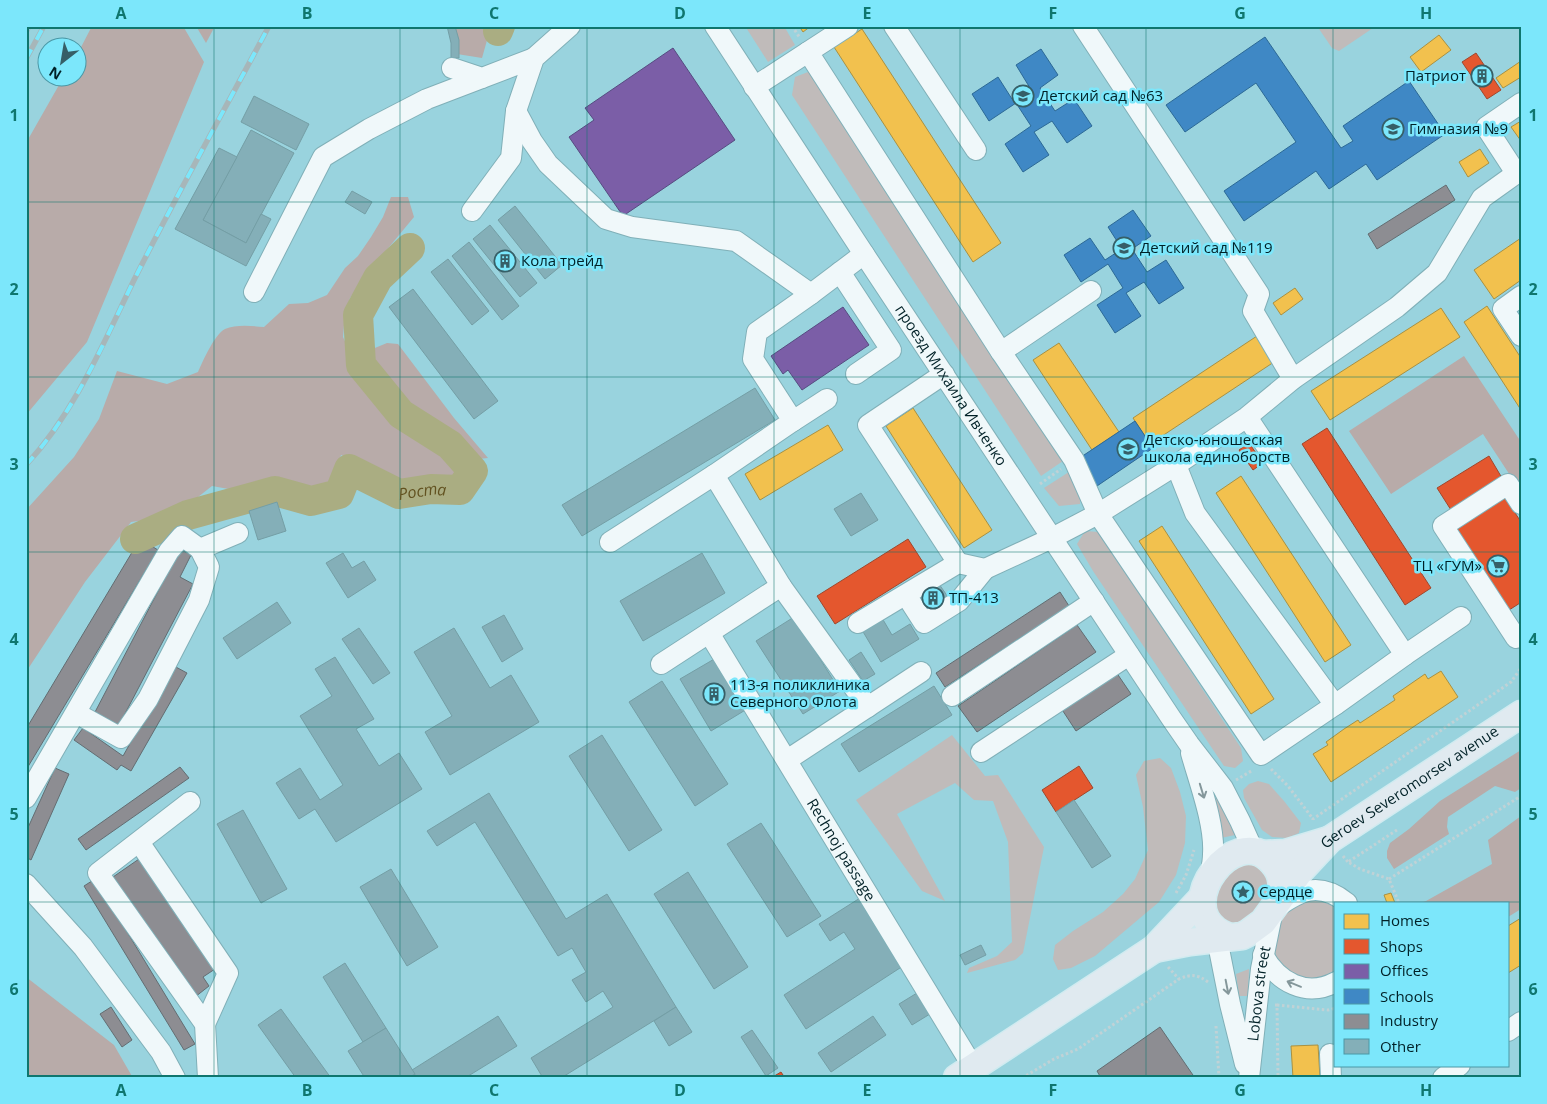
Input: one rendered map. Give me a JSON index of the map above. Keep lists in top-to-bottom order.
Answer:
{
  "streets": {
    "main road": ["Geroev Severomorsev avenue"],
    "street": ["проезд Михаила Ивченко", "Rechnoj passage", "Lobova street"]
  },
  "crossings": [
    ["Geroev Severomorsev avenue", "Rechnoj passage"],
    ["Geroev Severomorsev avenue", "Lobova street"]
  ],
  "water": ["Роста"],
  "places": {
    "building": [
      "Патриот",
      "Кола трейд",
      "ТП-413",
      "113-я поликлиника Северного Флота"
    ],
    "school or university": [
      "Детский сад №63",
      "Гимназия №9",
      "Детский сад №119",
      "Детско-юношеская школа единоборств"
    ],
    "supermarket": ["ТЦ «ГУМ»"],
    "place": ["Сердце"]
  },
  "legend": [
    "Homes",
    "Shops",
    "Offices",
    "Schools",
    "Industry",
    "Other"
  ],
  "north": "bottom left",
  "grid": {
    "columns": [
      "A",
      "B",
      "C",
      "D",
      "E",
      "F",
      "G",
      "H"
    ],
    "rows": [
      "1",
      "2",
      "3",
      "4",
      "5",
      "6"
    ]
  }
}
